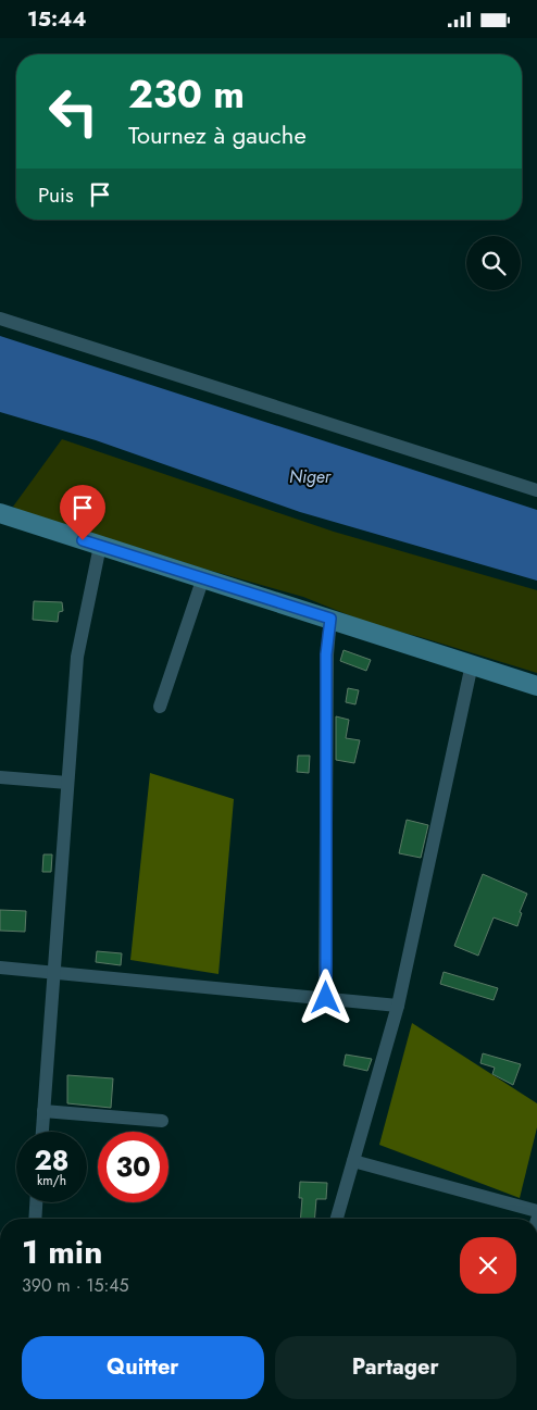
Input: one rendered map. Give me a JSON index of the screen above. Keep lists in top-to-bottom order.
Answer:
{
  "water": ["Niger"],
  "page": {
    "status": "15:44",
    "turn": ["230 m", "Tournez à gauche"],
    "then": "Puis",
    "speed": "28 km/h",
    "limit": "30",
    "heading": ["1 min", "390 m · 15:45"],
    "buttons": ["Quitter", "Partager"]
  }
}
